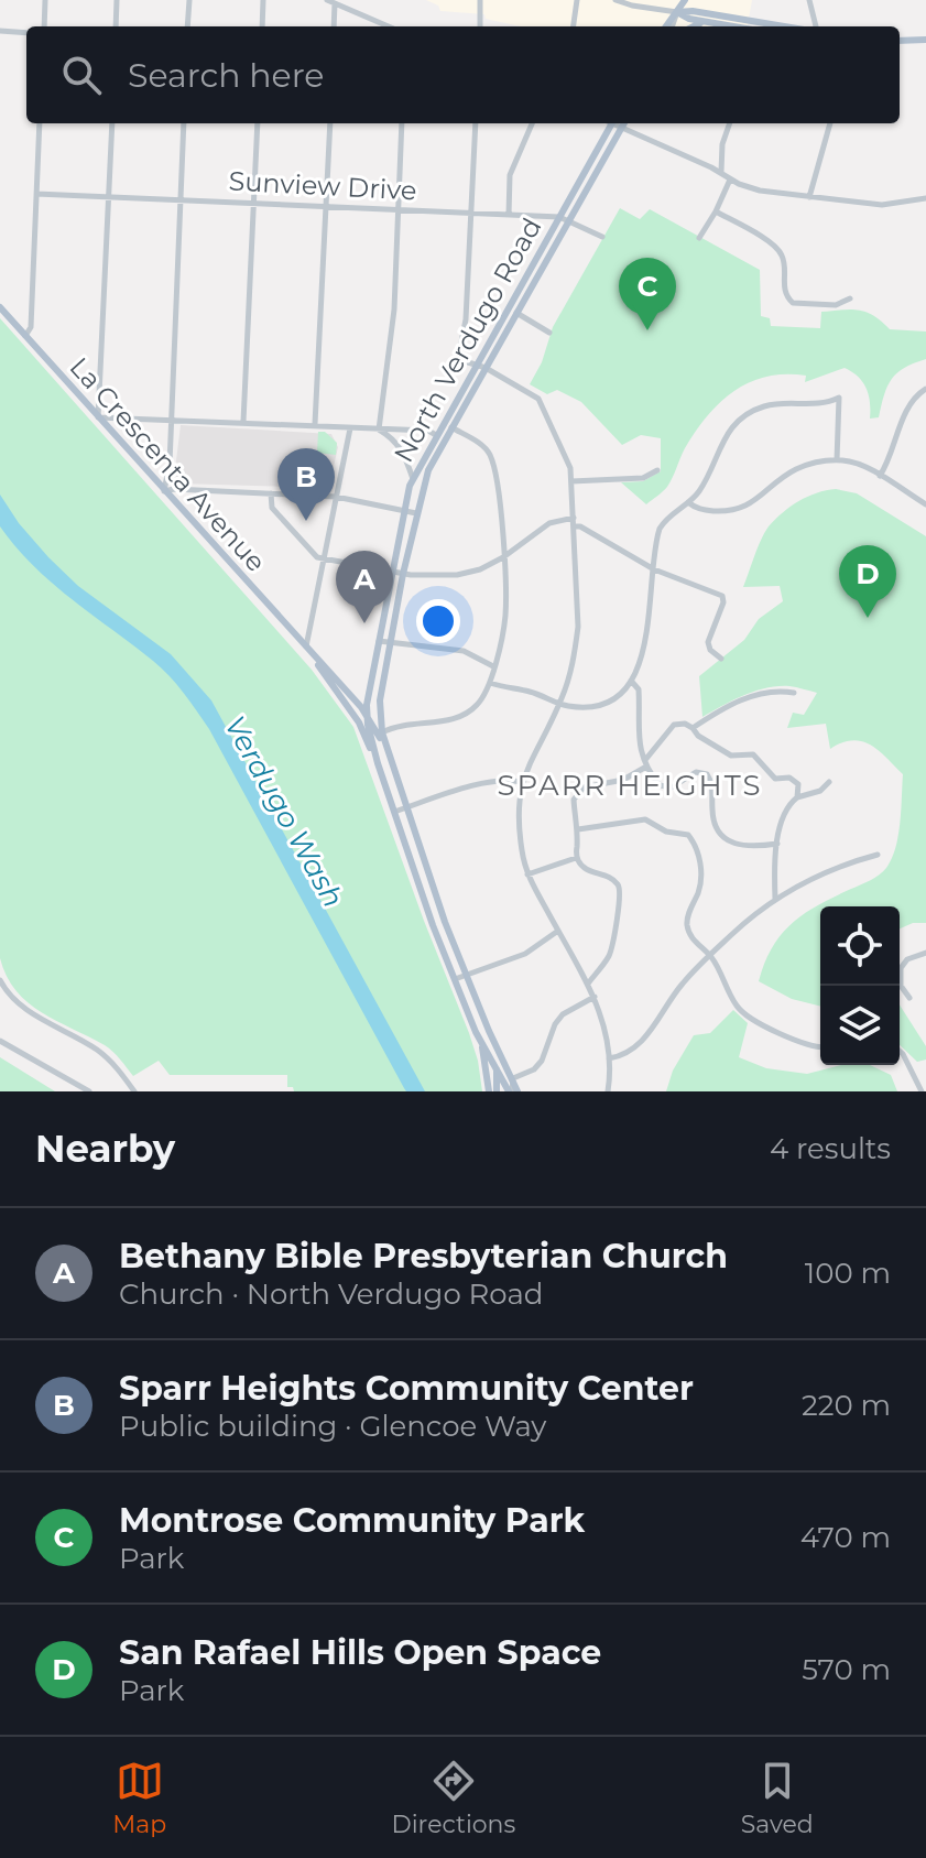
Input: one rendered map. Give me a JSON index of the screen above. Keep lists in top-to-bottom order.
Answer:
{
  "streets": {
    "main road": ["North Verdugo Road", "La Crescenta Avenue"],
    "street": ["Sunview Drive"]
  },
  "crossings": [
    ["Sunview Drive", "North Verdugo Road"],
    ["North Verdugo Road", "La Crescenta Avenue"]
  ],
  "districts": ["SPARR HEIGHTS"],
  "water": ["Verdugo Wash"],
  "page": {
    "search": "Search here",
    "pins": [
      "C",
      "B",
      "D",
      "A"
    ],
    "heading": ["Nearby", "4 results"],
    "list": [
      {
        "mark": "A",
        "name": "Bethany Bible Presbyterian Church",
        "note": "Church · North Verdugo Road",
        "value": "100 m"
      },
      {
        "mark": "B",
        "name": "Sparr Heights Community Center",
        "note": "Public building · Glencoe Way",
        "value": "220 m"
      },
      {
        "mark": "C",
        "name": "Montrose Community Park",
        "note": "Park",
        "value": "470 m"
      },
      {
        "mark": "D",
        "name": "San Rafael Hills Open Space",
        "note": "Park",
        "value": "570 m"
      }
    ],
    "nav": ["Map", "Directions", "Saved"]
  }
}
